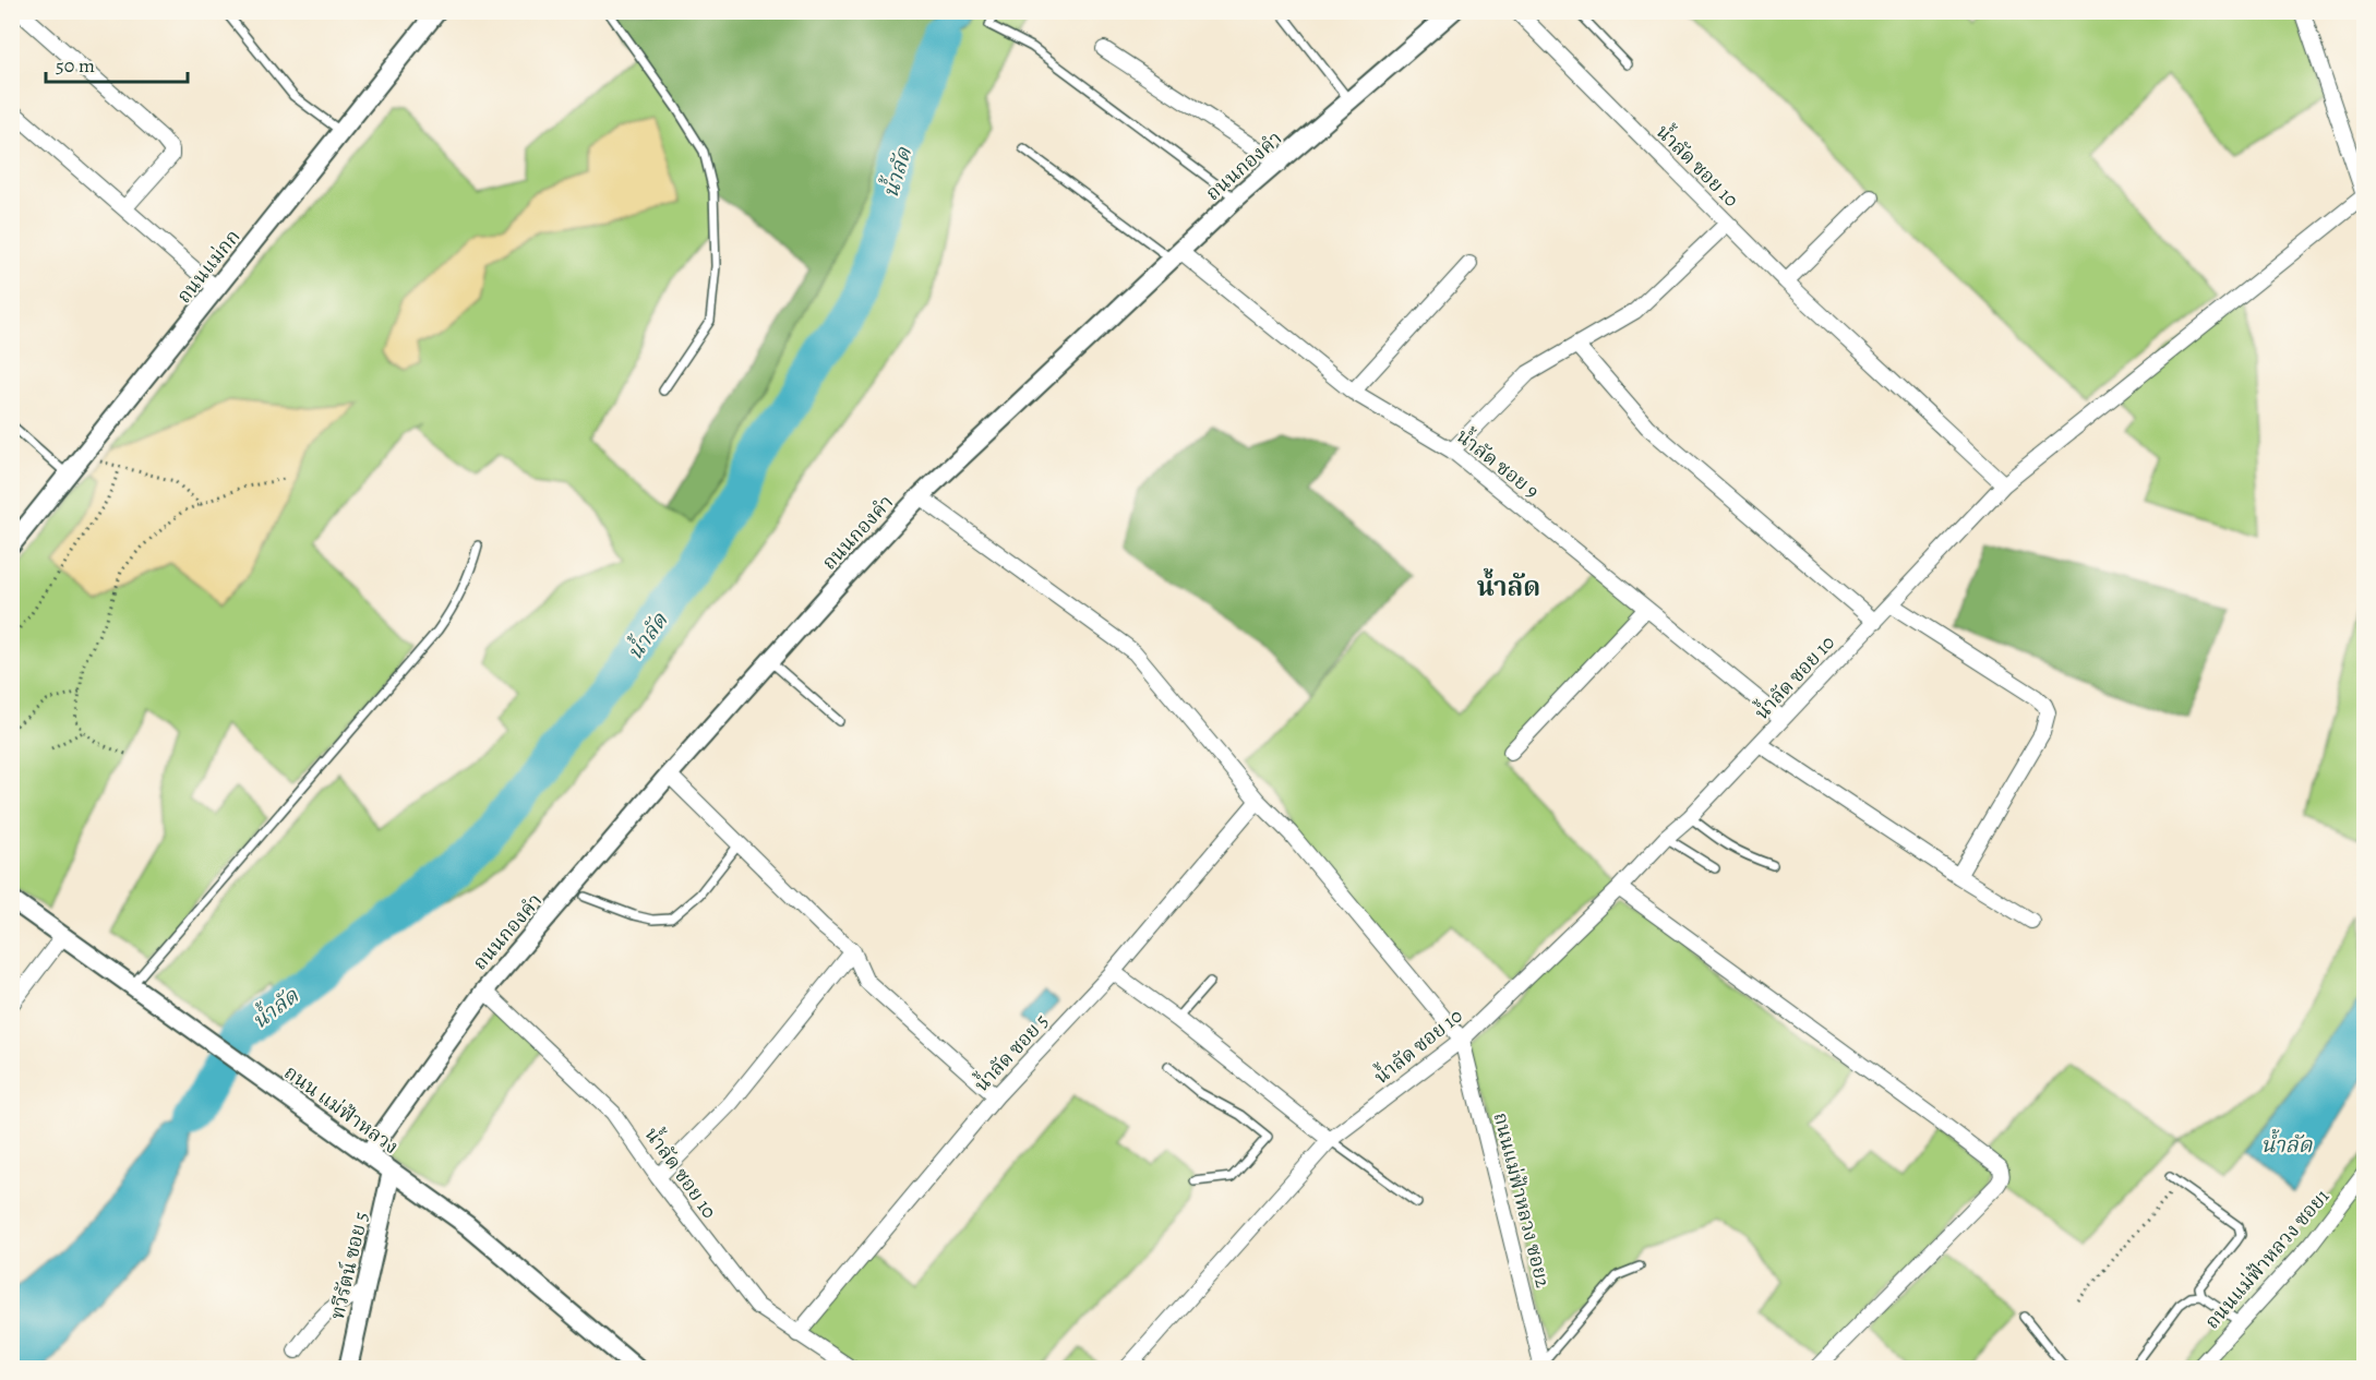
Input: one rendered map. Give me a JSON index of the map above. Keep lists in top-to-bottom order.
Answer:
{
  "streets": {
    "street": [
      "ถนนกองคำ",
      "น้ำลัด ซอย 10",
      "ถนนแม่กก",
      "น้ำลัด ซอย 9",
      "น้ำลัด ซอย 5",
      "ถนน แม่ฟ้าหลวง",
      "ถนนแม่ฟ้าหลวง ซอย2",
      "ถนนแม่ฟ้าหลวง ซอย1",
      "ทวีรัตน์ ซอย 5"
    ]
  },
  "crossings": [
    ["ถนนกองคำ", "น้ำลัด ซอย 10"],
    ["ถนนกองคำ", "น้ำลัด ซอย 9"],
    ["ถนนกองคำ", "ถนน แม่ฟ้าหลวง"],
    ["น้ำลัด ซอย 10", "น้ำลัด ซอย 9"],
    ["น้ำลัด ซอย 10", "น้ำลัด ซอย 5"],
    ["น้ำลัด ซอย 10", "ถนนแม่ฟ้าหลวง ซอย2"],
    ["ถนน แม่ฟ้าหลวง", "ทวีรัตน์ ซอย 5"]
  ],
  "districts": ["น้ำลัด"],
  "water": ["น้ำลัด"],
  "scale_bar": "50 m"
}
